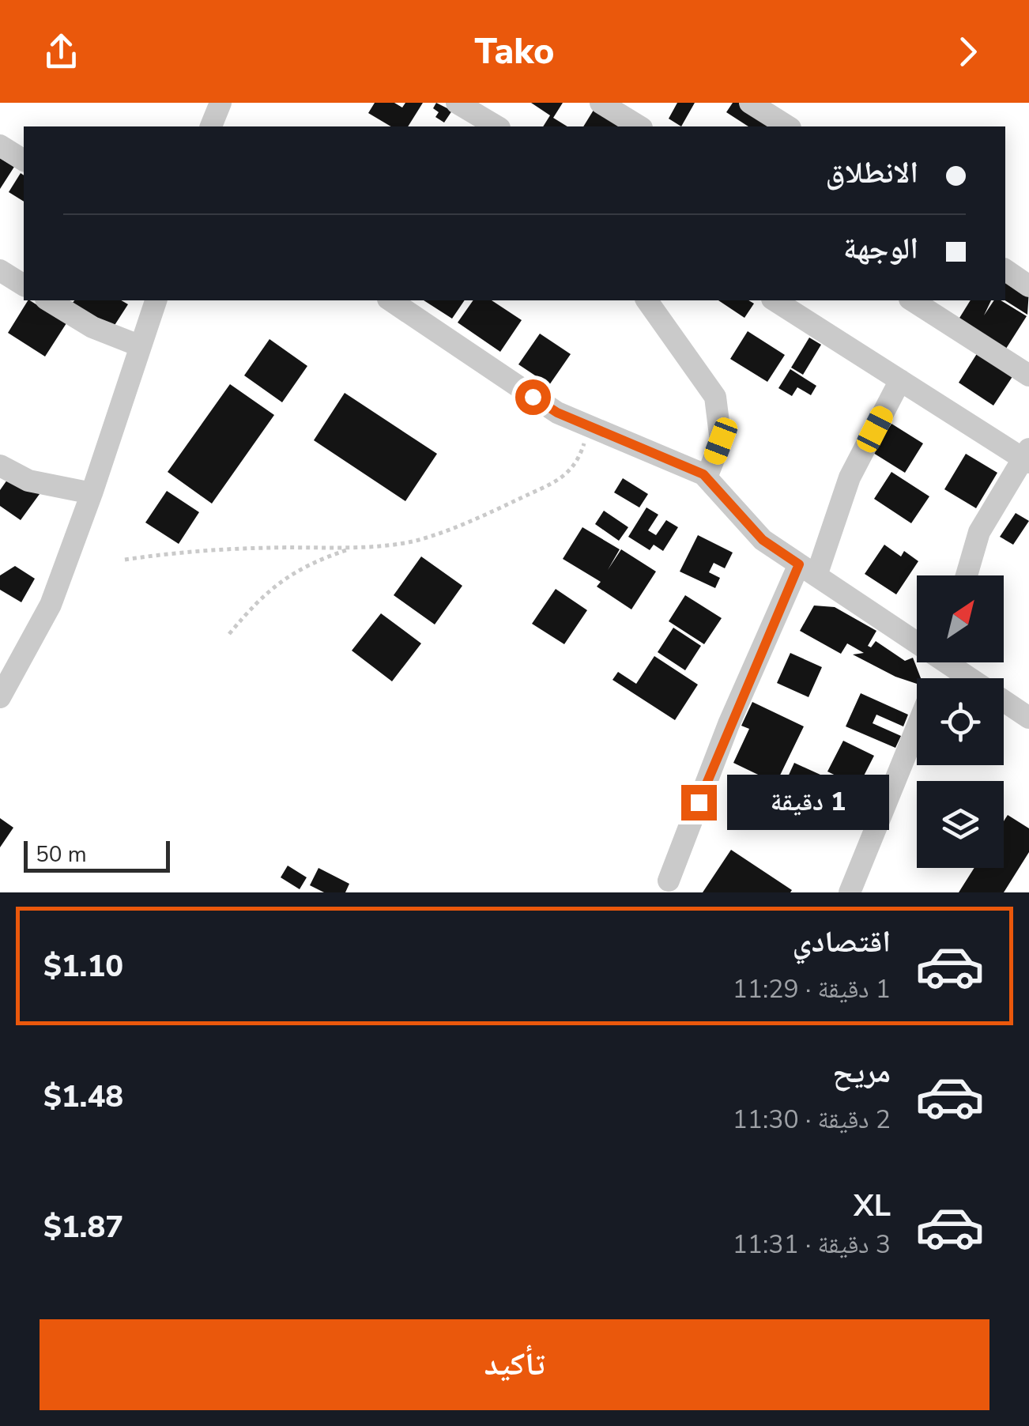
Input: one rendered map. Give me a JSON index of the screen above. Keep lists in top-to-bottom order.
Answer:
{
  "scale_bar": "50 m",
  "north": "top right",
  "page": {
    "header": "Tako",
    "banner": ["الانطلاق", "الوجهة"],
    "bubble": "1 دقيقة",
    "scale": "50 m",
    "list": [
      {
        "name": "اقتصادي",
        "note": "1 دقيقة · 11:29",
        "value": "$1.10"
      },
      {
        "name": "مريح",
        "note": "2 دقيقة · 11:30",
        "value": "$1.48"
      },
      {
        "name": "XL",
        "note": "3 دقيقة · 11:31",
        "value": "$1.87"
      }
    ],
    "buttons": "تأكيد"
  }
}
